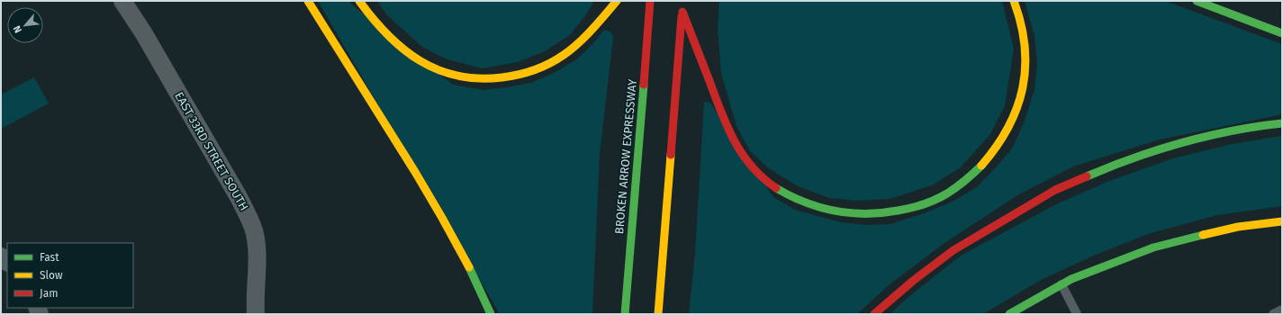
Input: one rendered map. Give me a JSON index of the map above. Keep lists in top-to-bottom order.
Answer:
{
  "streets": {
    "main road": ["BROKEN ARROW EXPRESSWAY"],
    "street": ["EAST 33RD STREET SOUTH"]
  },
  "legend": ["Fast", "Slow", "Jam"],
  "north": "bottom left"
}
